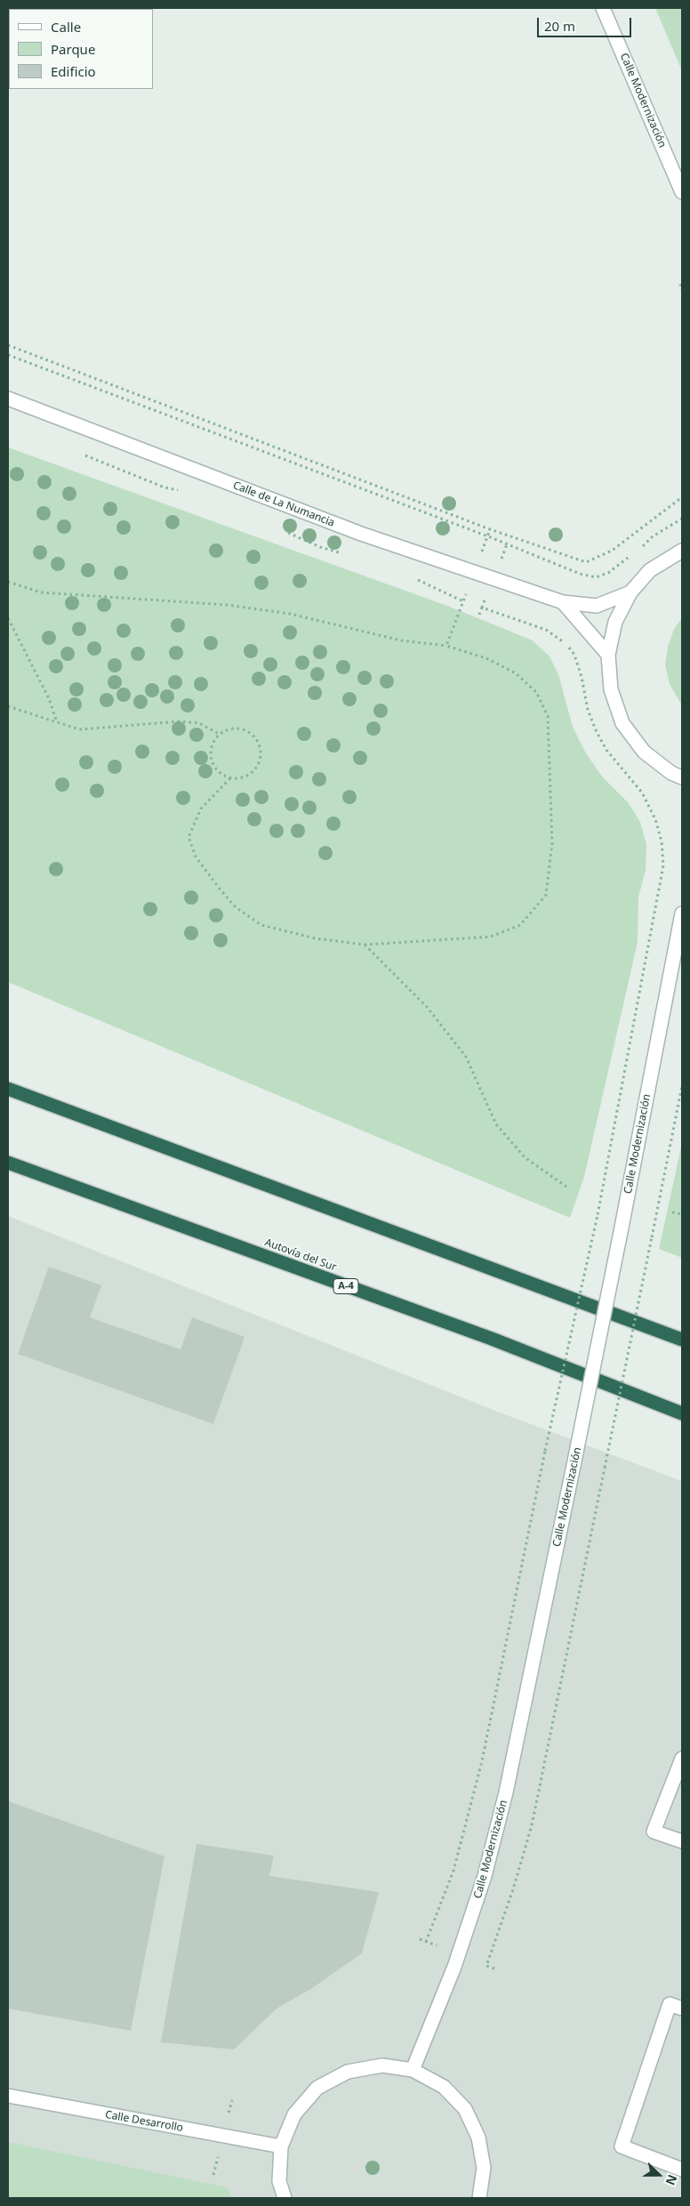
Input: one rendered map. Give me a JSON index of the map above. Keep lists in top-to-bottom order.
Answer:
{
  "streets": {
    "highway": ["Autovía del Sur", "A-4"],
    "street": ["Calle Modernización", "Calle de La Numancia", "Calle Desarrollo"]
  },
  "legend": ["Calle", "Parque", "Edificio"],
  "scale_bar": "20 m",
  "north": "right"
}
